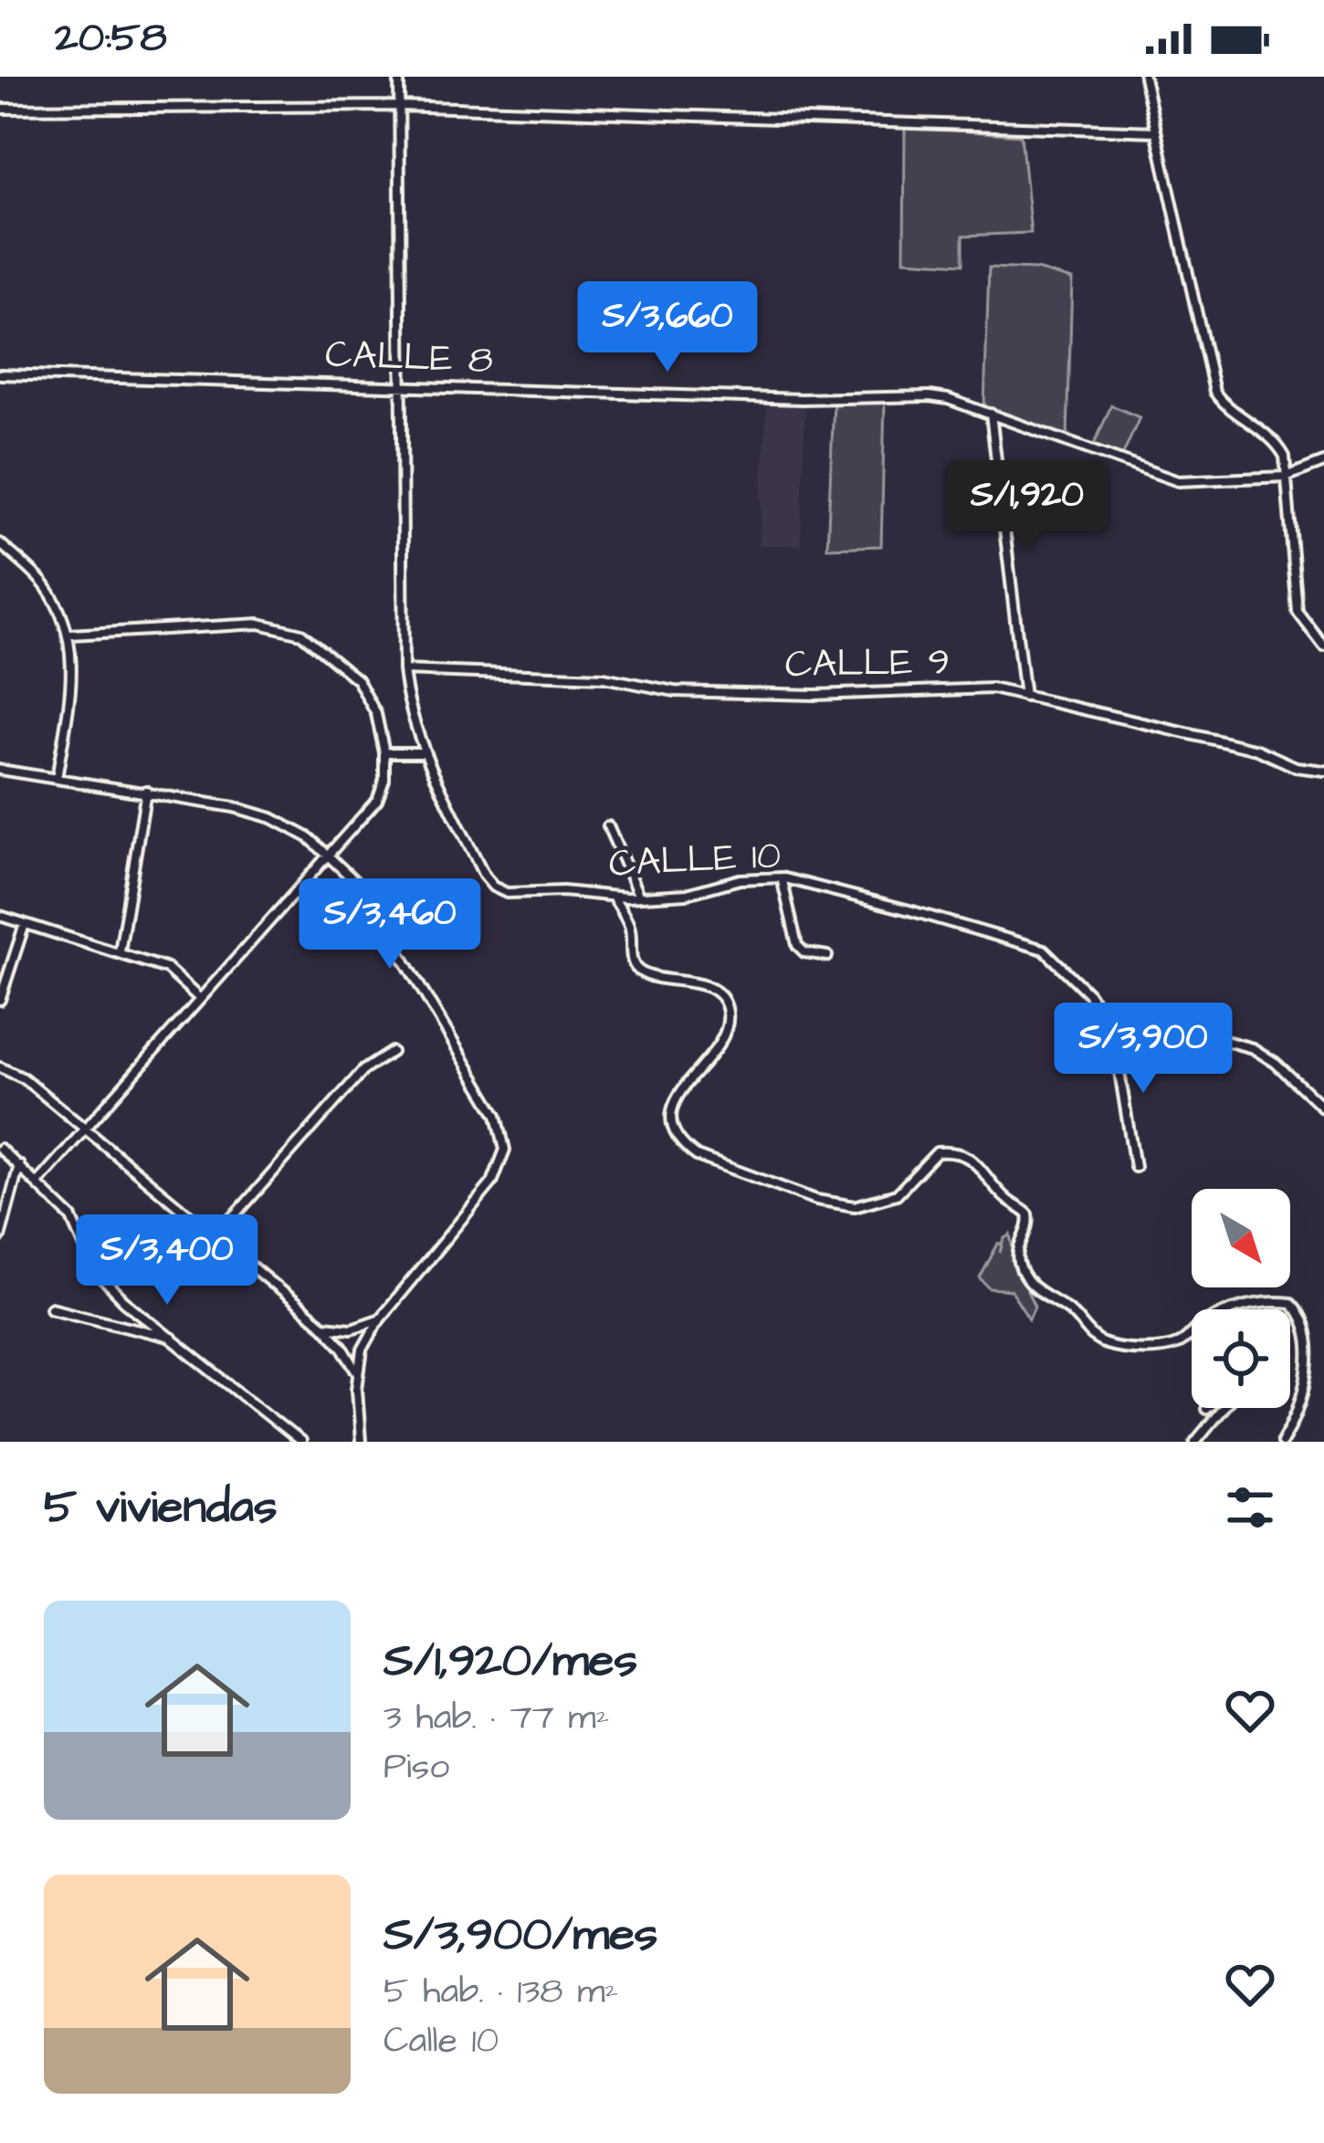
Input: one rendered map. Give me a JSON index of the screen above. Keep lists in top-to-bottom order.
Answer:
{
  "streets": {
    "street": ["CALLE 8", "CALLE 9", "CALLE 10"]
  },
  "crossings": [
    ["CALLE 8", "CALLE 10"],
    ["CALLE 9", "CALLE 10"]
  ],
  "north": "bottom right",
  "page": {
    "status": "20:58",
    "price": [
      "S/3,660",
      "S/1,920",
      "S/3,460",
      "S/3,900",
      "S/3,400"
    ],
    "heading": "5 viviendas",
    "list": [
      {
        "name": "S/1,920/mes",
        "note": "3 hab. · 77 m² · Piso"
      },
      {
        "name": "S/3,900/mes",
        "note": "5 hab. · 138 m² · Calle 10"
      }
    ]
  }
}
